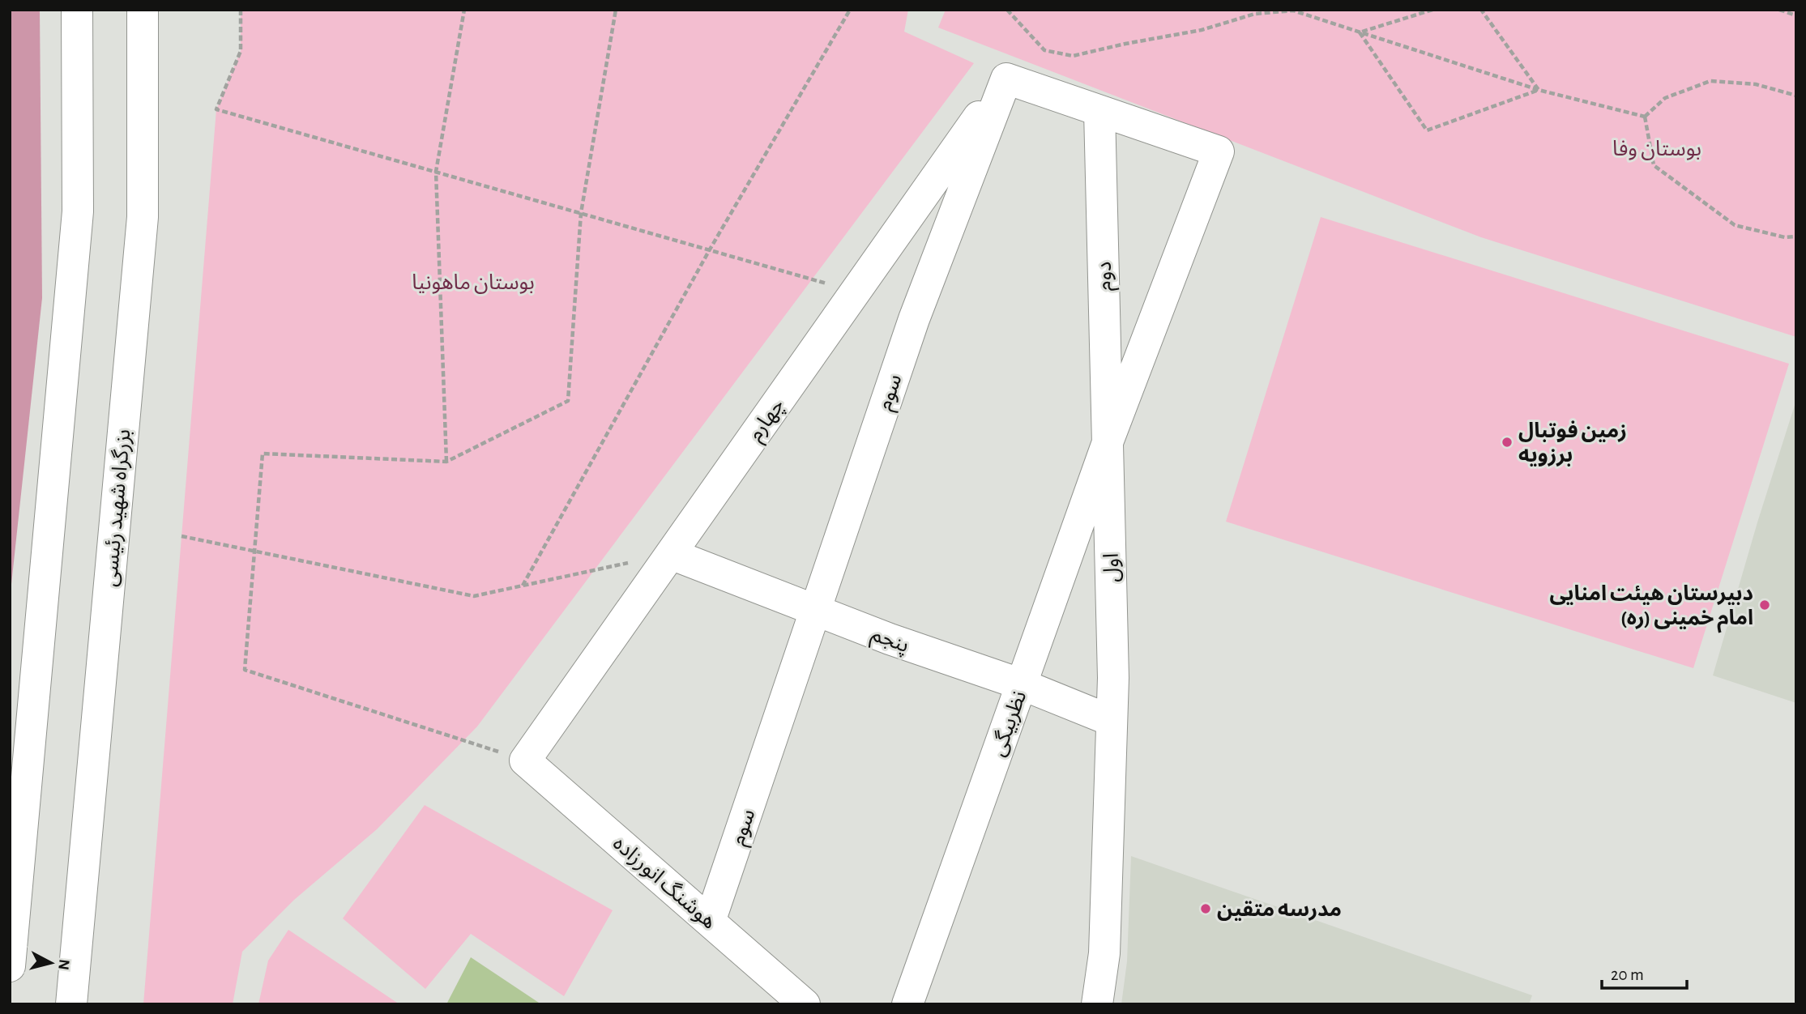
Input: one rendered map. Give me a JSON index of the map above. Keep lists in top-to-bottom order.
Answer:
{
  "streets": {
    "main road": [
      "دوم",
      "سوم",
      "چهارم",
      "بزرگراه شهید رئیسی",
      "اول",
      "پنجم",
      "نظربیگی",
      "هوشنگ انورزاده"
    ]
  },
  "crossings": [
    ["دوم", "اول"],
    ["دوم", "نظربیگی"],
    ["سوم", "چهارم"],
    ["سوم", "پنجم"],
    ["سوم", "هوشنگ انورزاده"],
    ["چهارم", "پنجم"],
    ["چهارم", "هوشنگ انورزاده"],
    ["اول", "پنجم"],
    ["اول", "نظربیگی"],
    ["پنجم", "نظربیگی"]
  ],
  "parks": ["بوستان وفا", "بوستان ماهونیا"],
  "places": ["زمین فوتبال برزویه", "دبیرستان هیئت امنایی امام خمینی (ره)", "مدرسه متقین"],
  "scale_bar": "20 m",
  "north": "right"
}
